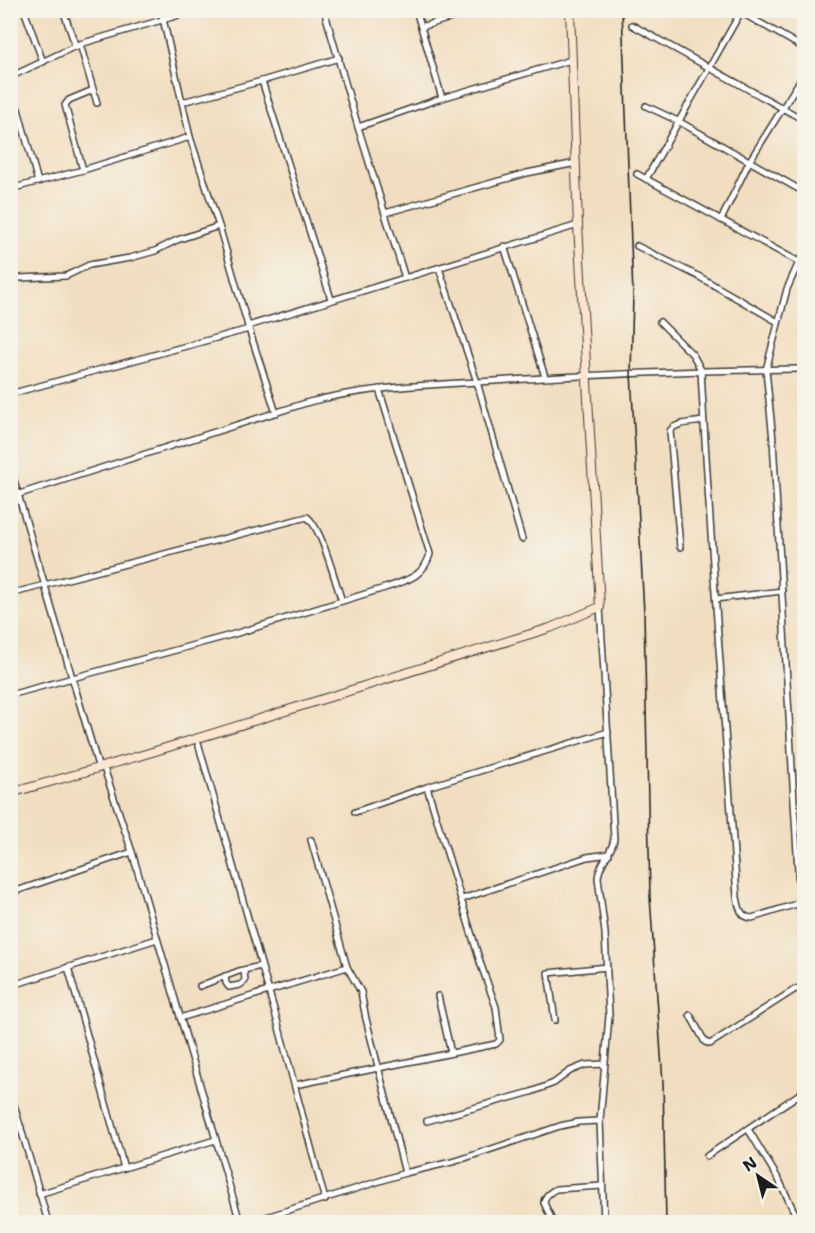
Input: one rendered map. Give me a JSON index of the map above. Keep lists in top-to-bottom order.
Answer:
{
  "north": "top left"
}
